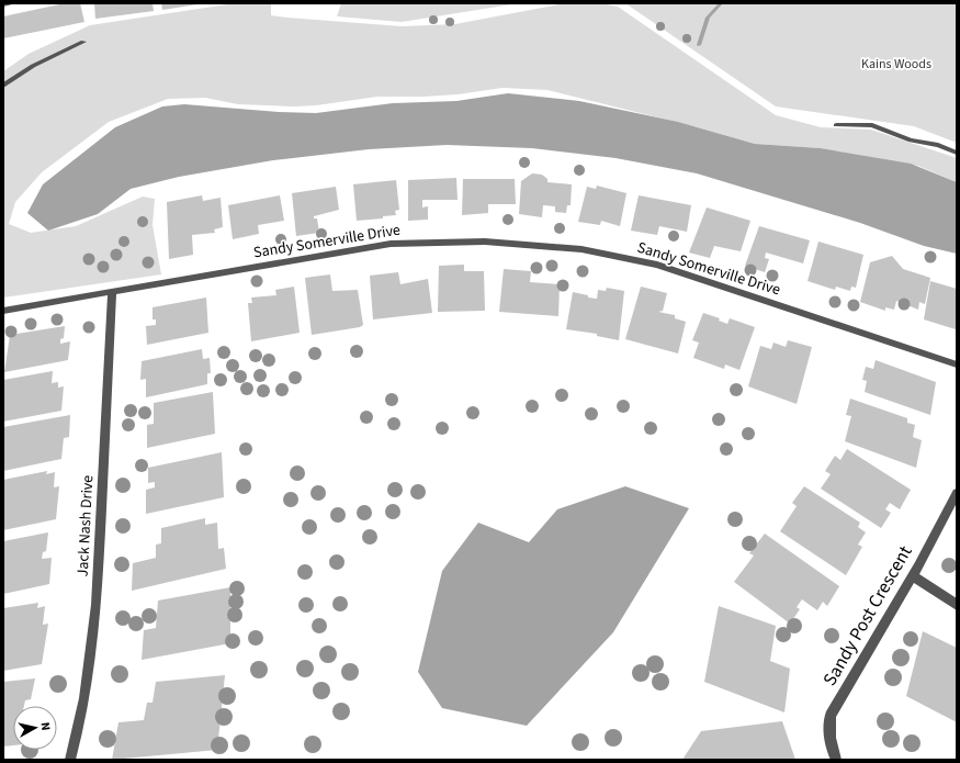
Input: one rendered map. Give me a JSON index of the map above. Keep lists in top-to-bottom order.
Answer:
{
  "streets": {
    "street": ["Sandy Somerville Drive", "Jack Nash Drive", "Sandy Post Crescent"]
  },
  "crossings": [
    ["Sandy Somerville Drive", "Jack Nash Drive"]
  ],
  "parks": ["Kains Woods"],
  "north": "right"
}
